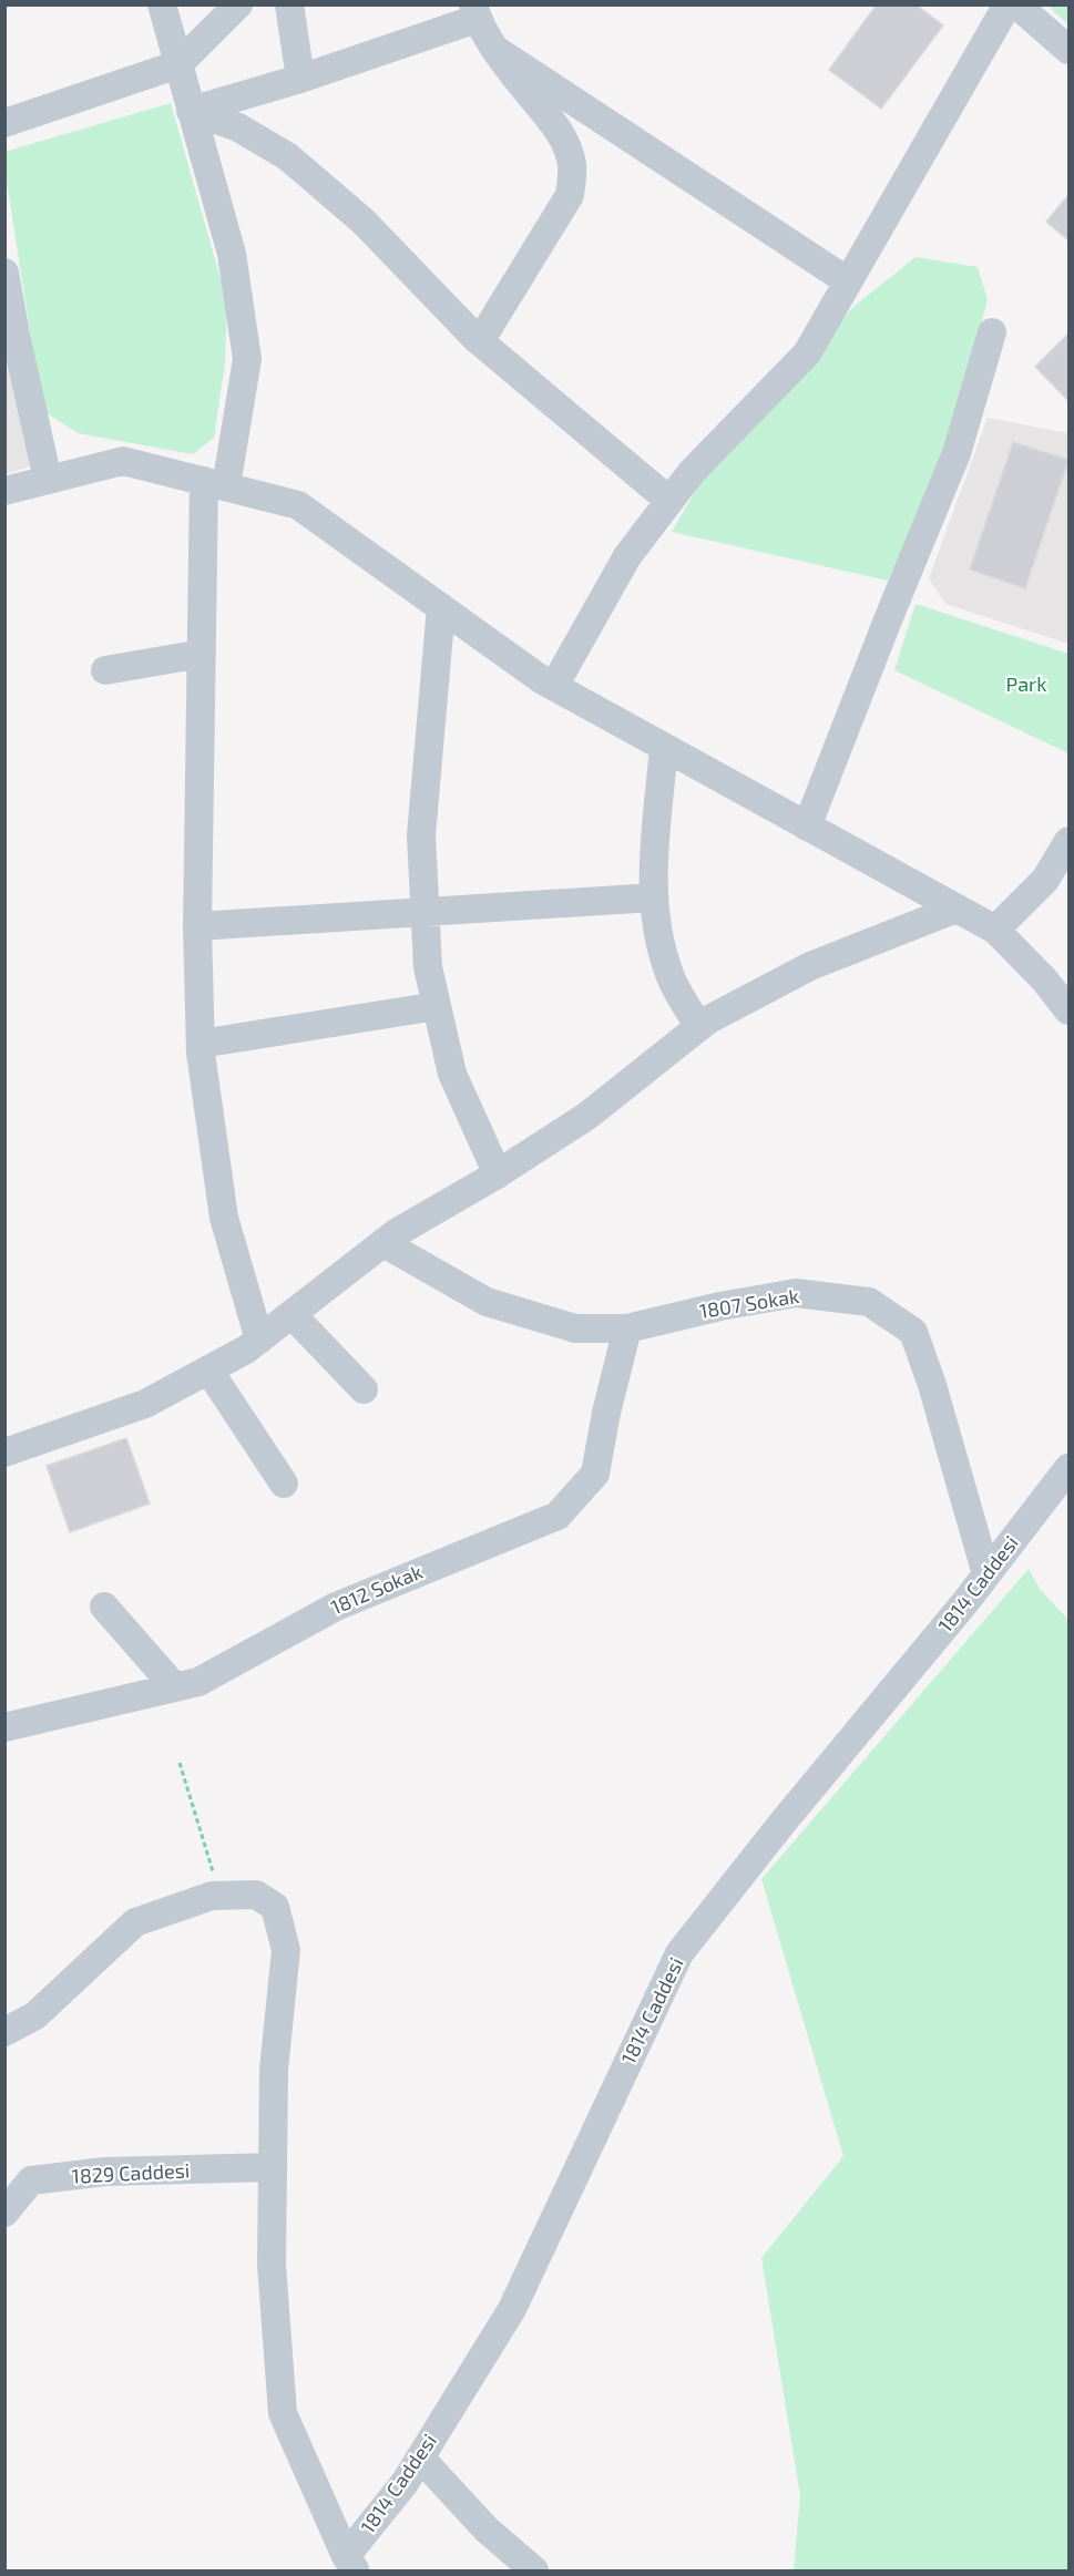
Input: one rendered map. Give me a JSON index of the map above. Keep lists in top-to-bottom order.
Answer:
{
  "streets": {
    "street": [
      "1807 Sokak",
      "1814 Caddesi",
      "1812 Sokak",
      "1829 Caddesi"
    ]
  },
  "crossings": [
    ["1807 Sokak", "1814 Caddesi"],
    ["1807 Sokak", "1812 Sokak"]
  ],
  "parks": ["Park"]
}
